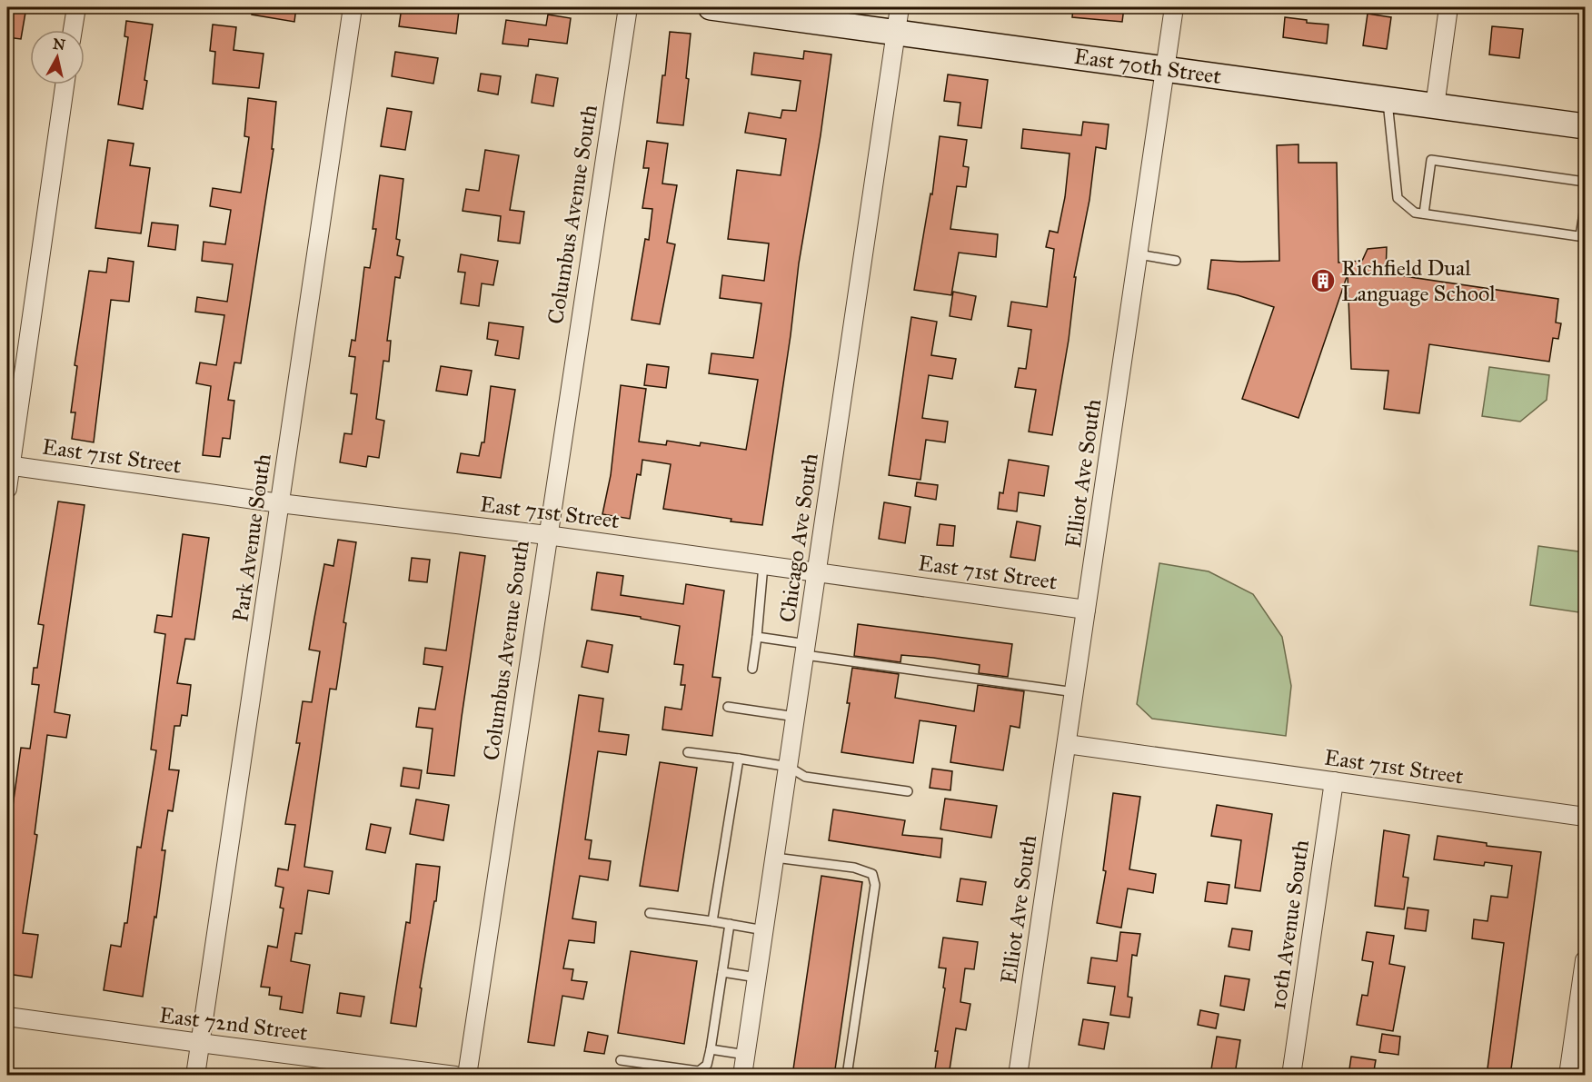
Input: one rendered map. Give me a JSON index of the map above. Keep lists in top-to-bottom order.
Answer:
{
  "streets": {
    "street": [
      "East 70th Street",
      "Columbus Avenue South",
      "East 71st Street",
      "Elliot Ave South",
      "Park Avenue South",
      "Chicago Ave South",
      "10th Avenue South",
      "East 72nd Street"
    ]
  },
  "crossings": [
    ["East 70th Street", "Elliot Ave South"],
    ["East 70th Street", "Chicago Ave South"],
    ["Columbus Avenue South", "East 71st Street"],
    ["East 71st Street", "Elliot Ave South"],
    ["East 71st Street", "Park Avenue South"],
    ["East 71st Street", "Chicago Ave South"],
    ["East 71st Street", "10th Avenue South"],
    ["Park Avenue South", "East 72nd Street"]
  ],
  "places": {
    "building": ["Richfield Dual Language School"]
  },
  "north": "top"
}
